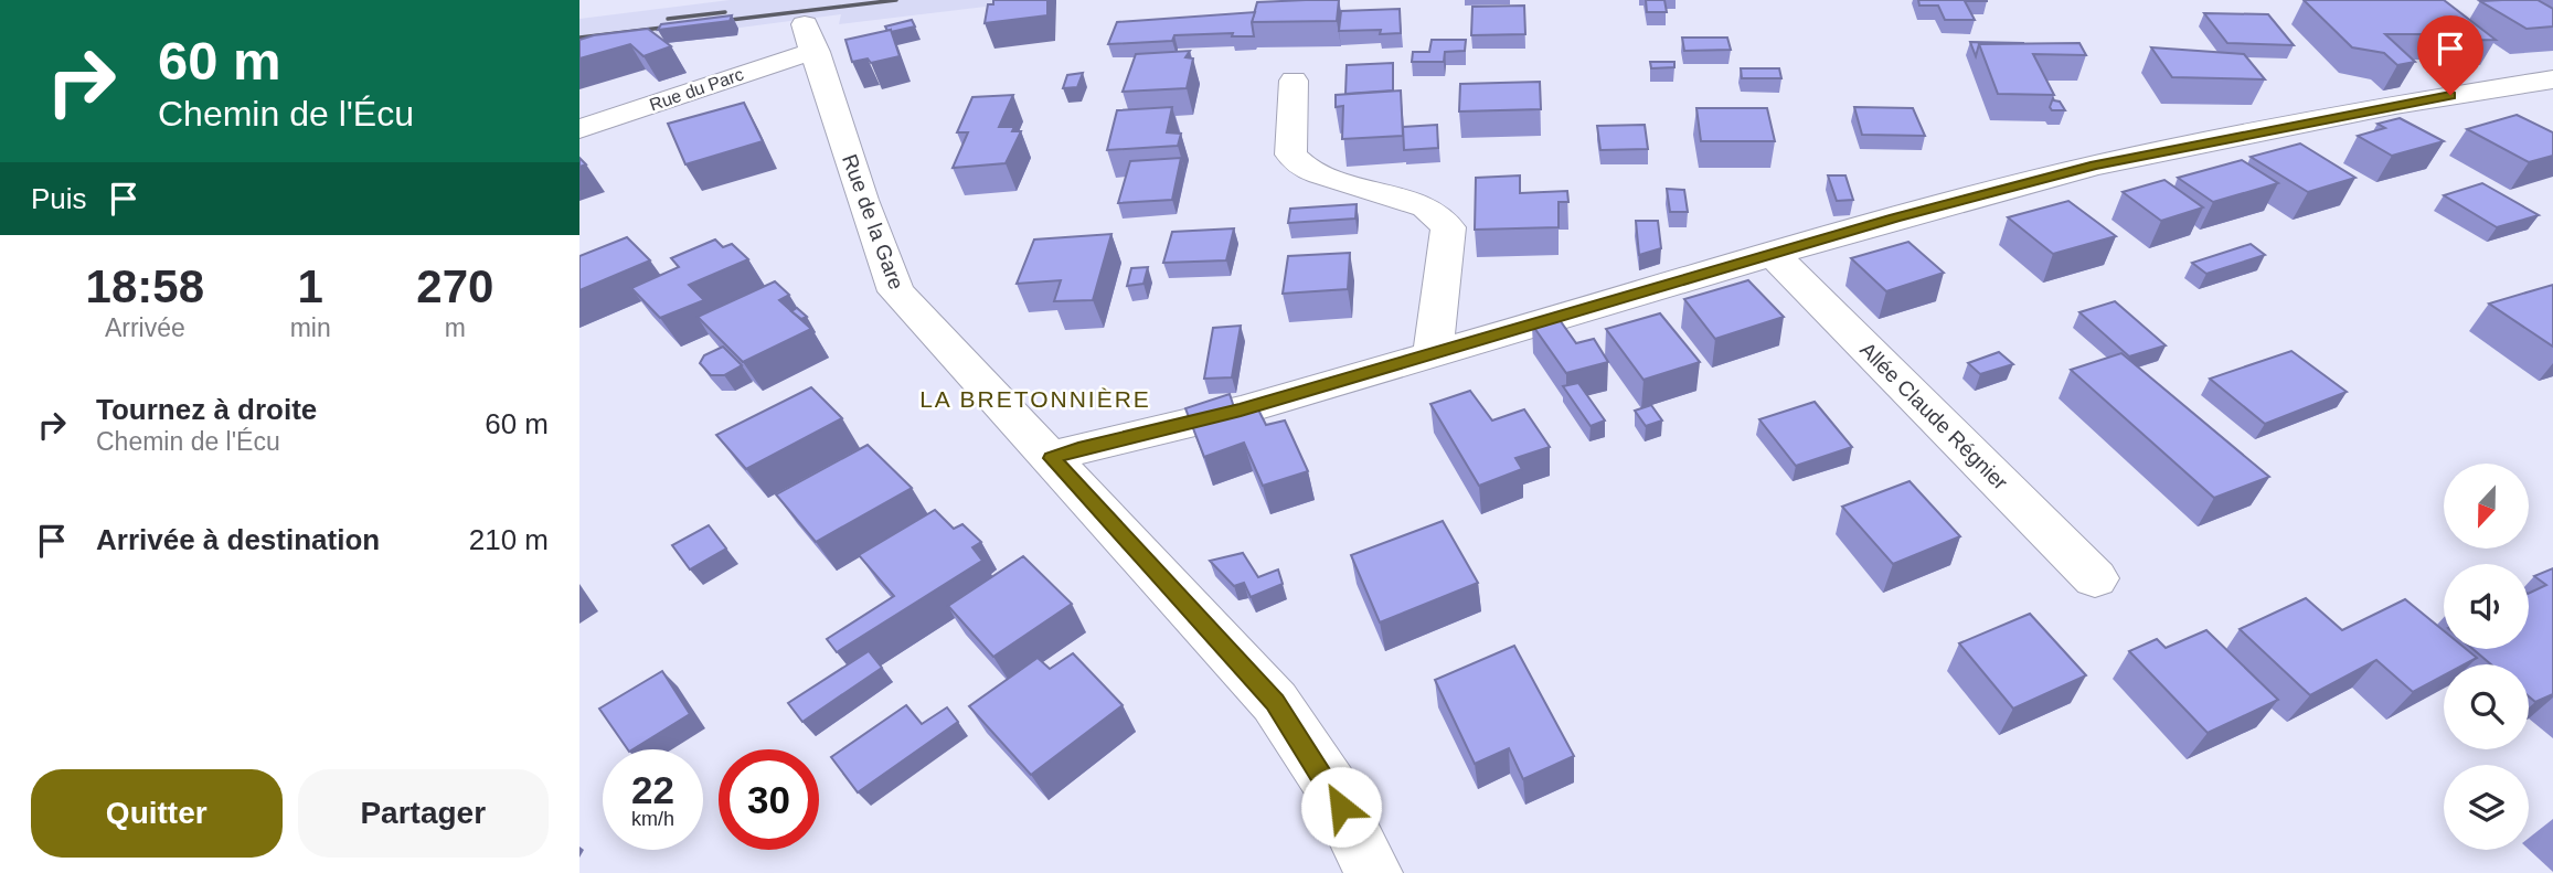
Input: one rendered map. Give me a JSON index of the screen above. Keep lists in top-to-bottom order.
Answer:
{
  "streets": {
    "street": ["Rue du Parc", "Rue de la Gare", "Allée Claude Régnier"]
  },
  "crossings": [
    ["Rue du Parc", "Rue de la Gare"]
  ],
  "districts": ["LA BRETONNIÈRE"],
  "north": "bottom",
  "page": {
    "turn": ["60 m", "Chemin de l'Écu"],
    "then": "Puis",
    "eta": [
      "18:58",
      "Arrivée",
      "1",
      "min",
      "270",
      "m"
    ],
    "list": [
      {
        "name": "Tournez à droite",
        "note": "Chemin de l'Écu",
        "value": "60 m"
      },
      {
        "name": "Arrivée à destination",
        "value": "210 m"
      }
    ],
    "speed": "22 km/h",
    "limit": "30",
    "buttons": ["Quitter", "Partager"]
  }
}
